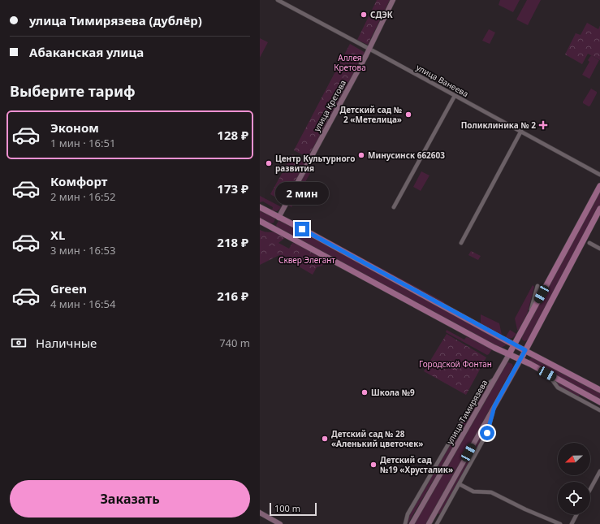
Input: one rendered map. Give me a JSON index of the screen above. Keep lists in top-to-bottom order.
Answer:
{
  "streets": {
    "main road": ["улица Кретова", "улица Тимирязева"],
    "street": ["улица Ванеева"]
  },
  "crossings": [
    ["улица Ванеева", "улица Кретова"]
  ],
  "parks": ["Аллея Кретова", "Сквер Элегант", "Городской Фонтан"],
  "places": {
    "other": [
      "СДЭК",
      "Детский сад № 2 «Метелица»",
      "Минусинск 662603",
      "Центр Культурного развития",
      "Школа №9",
      "Детский сад № 28 «Аленький цветочек»",
      "Детский сад №19 «Хрусталик»"
    ],
    "health": ["Поликлиника № 2"]
  },
  "scale_bar": "100 m",
  "north": "left",
  "page": {
    "banner": ["улица Тимирязева (дублёр)", "Абаканская улица"],
    "heading": "Выберите тариф",
    "list": [
      {
        "name": "Эконом",
        "note": "1 мин · 16:51",
        "value": "128 ₽"
      },
      {
        "name": "Комфорт",
        "note": "2 мин · 16:52",
        "value": "173 ₽"
      },
      {
        "name": "XL",
        "note": "3 мин · 16:53",
        "value": "218 ₽"
      },
      {
        "name": "Green",
        "note": "4 мин · 16:54",
        "value": "216 ₽"
      }
    ],
    "bubble": "2 мин",
    "pay": ["Наличные", "740 m"],
    "buttons": "Заказать",
    "scale": "100 m"
  }
}
